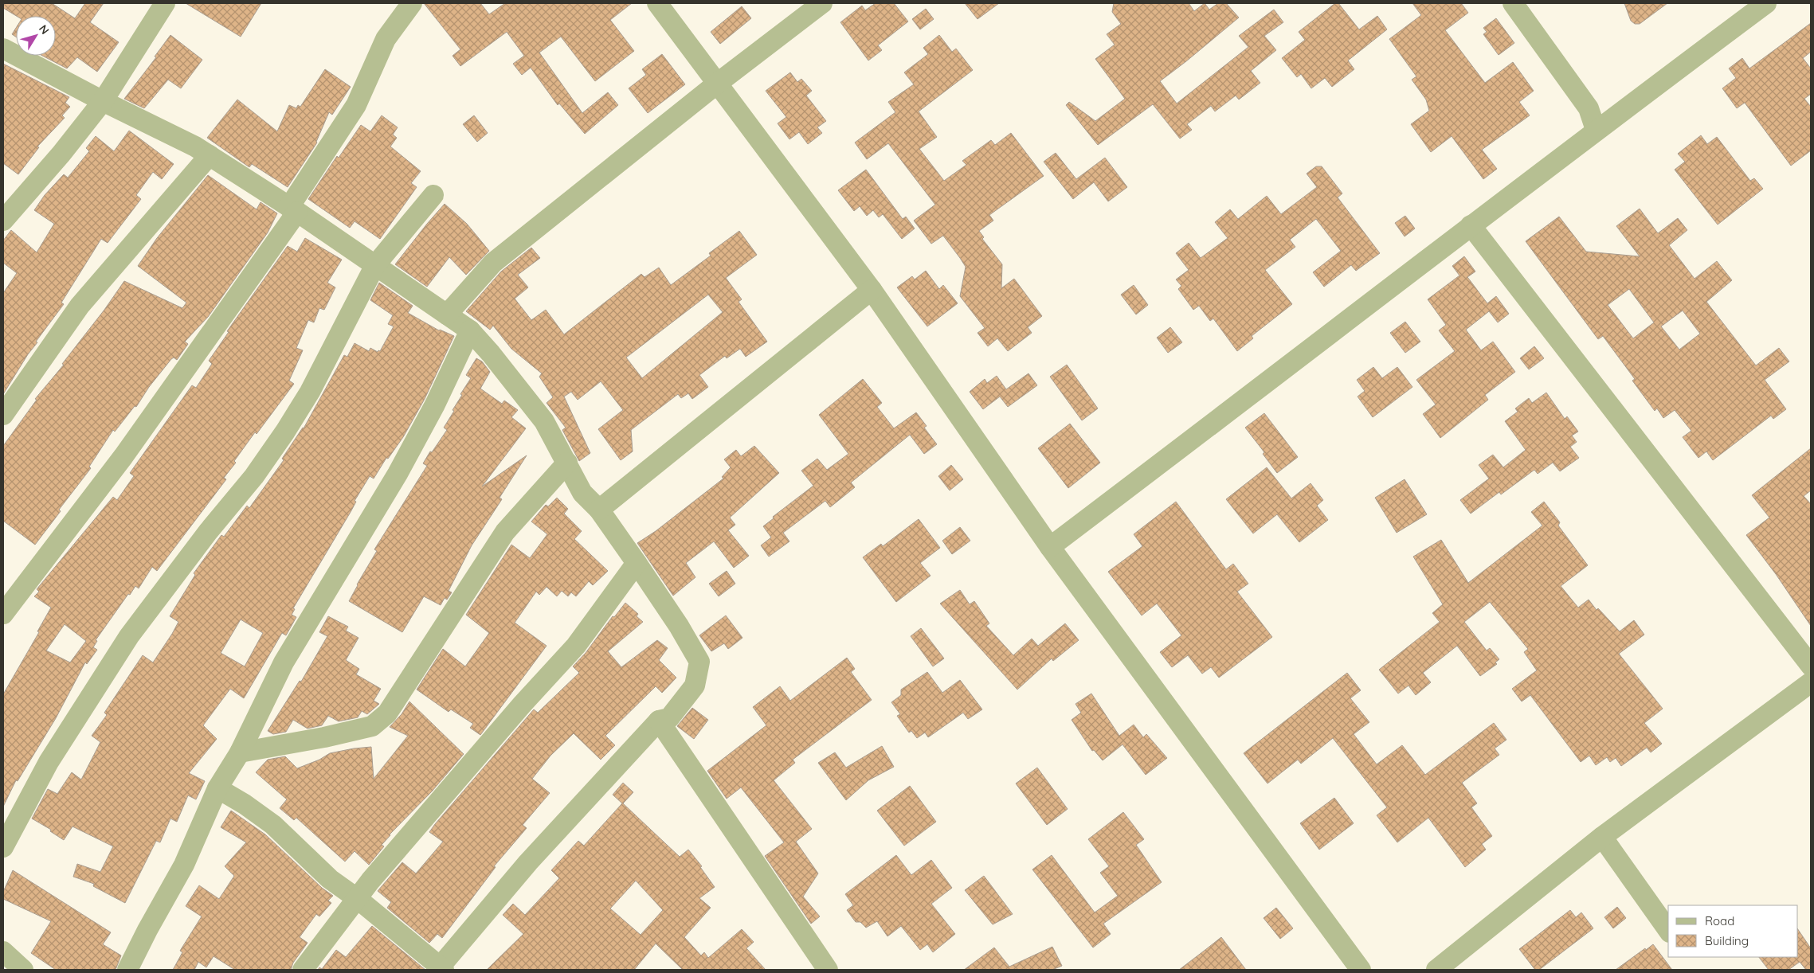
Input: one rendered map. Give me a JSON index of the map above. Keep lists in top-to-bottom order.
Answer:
{
  "legend": ["Road", "Building"],
  "north": "top right"
}
